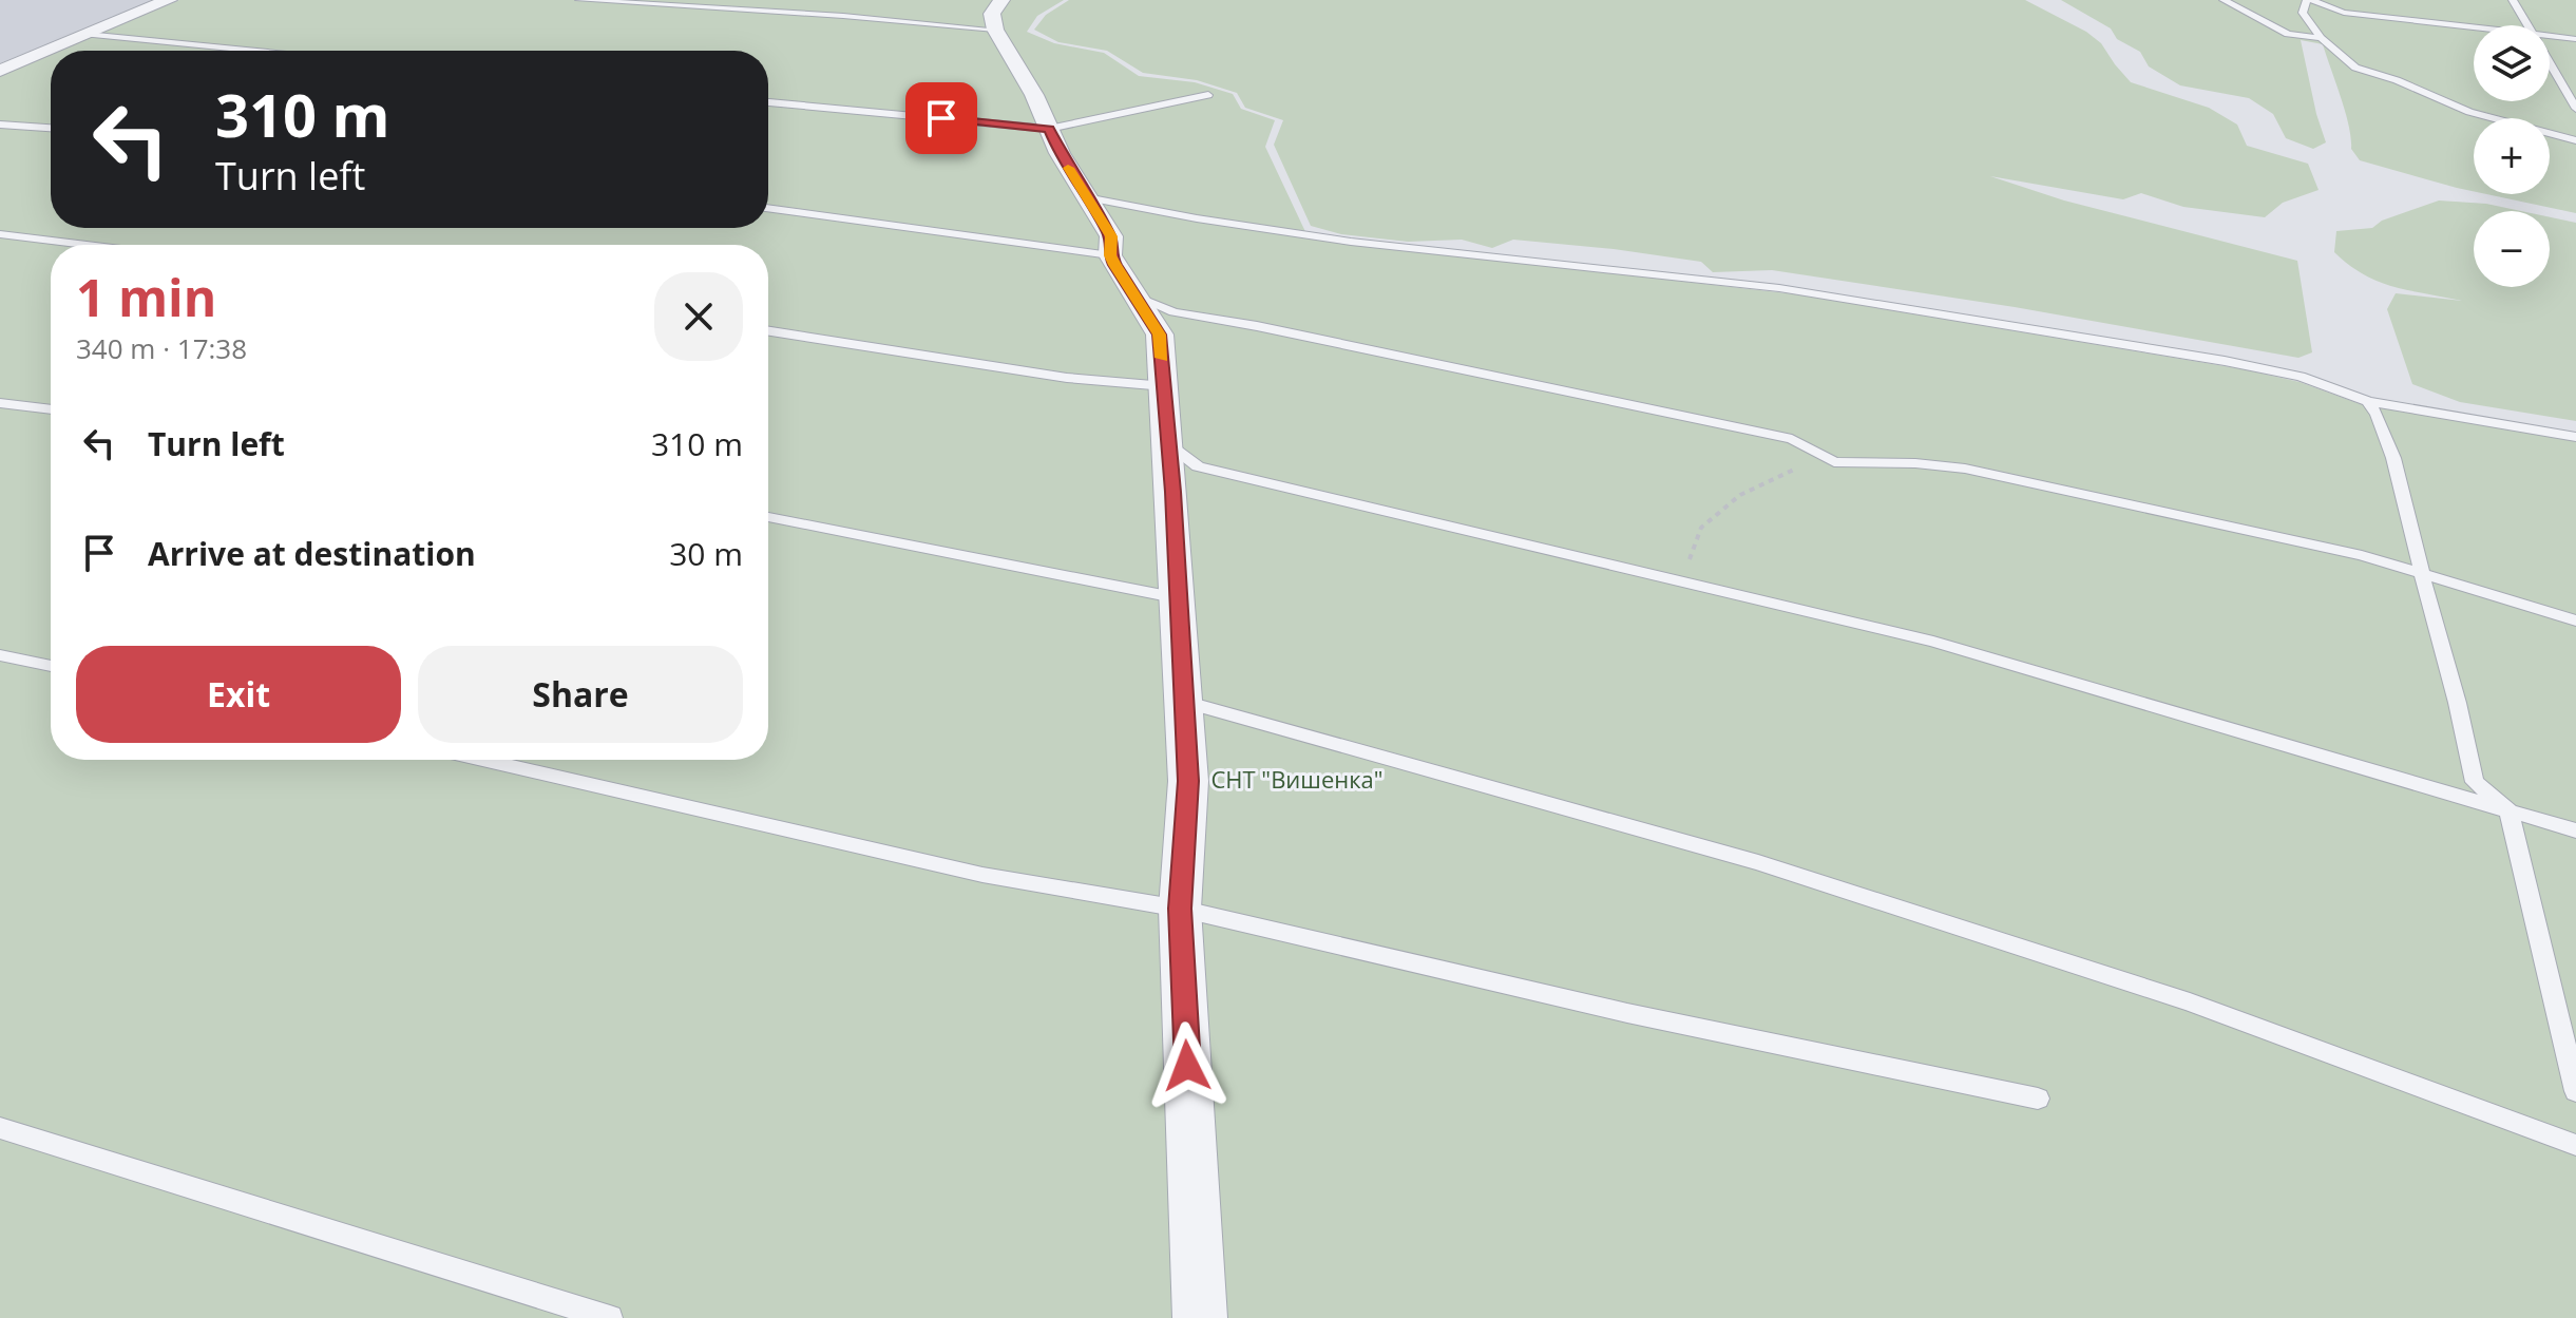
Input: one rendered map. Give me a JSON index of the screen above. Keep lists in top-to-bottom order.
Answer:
{
  "parks": ["СНТ \"Вишенка\""],
  "page": {
    "map_buttons": ["+", "−"],
    "turn": ["310 m", "Turn left"],
    "heading": ["1 min", "340 m · 17:38"],
    "list": [
      {
        "name": "Turn left",
        "value": "310 m"
      },
      {
        "name": "Arrive at destination",
        "value": "30 m"
      }
    ],
    "buttons": ["Exit", "Share"]
  }
}
